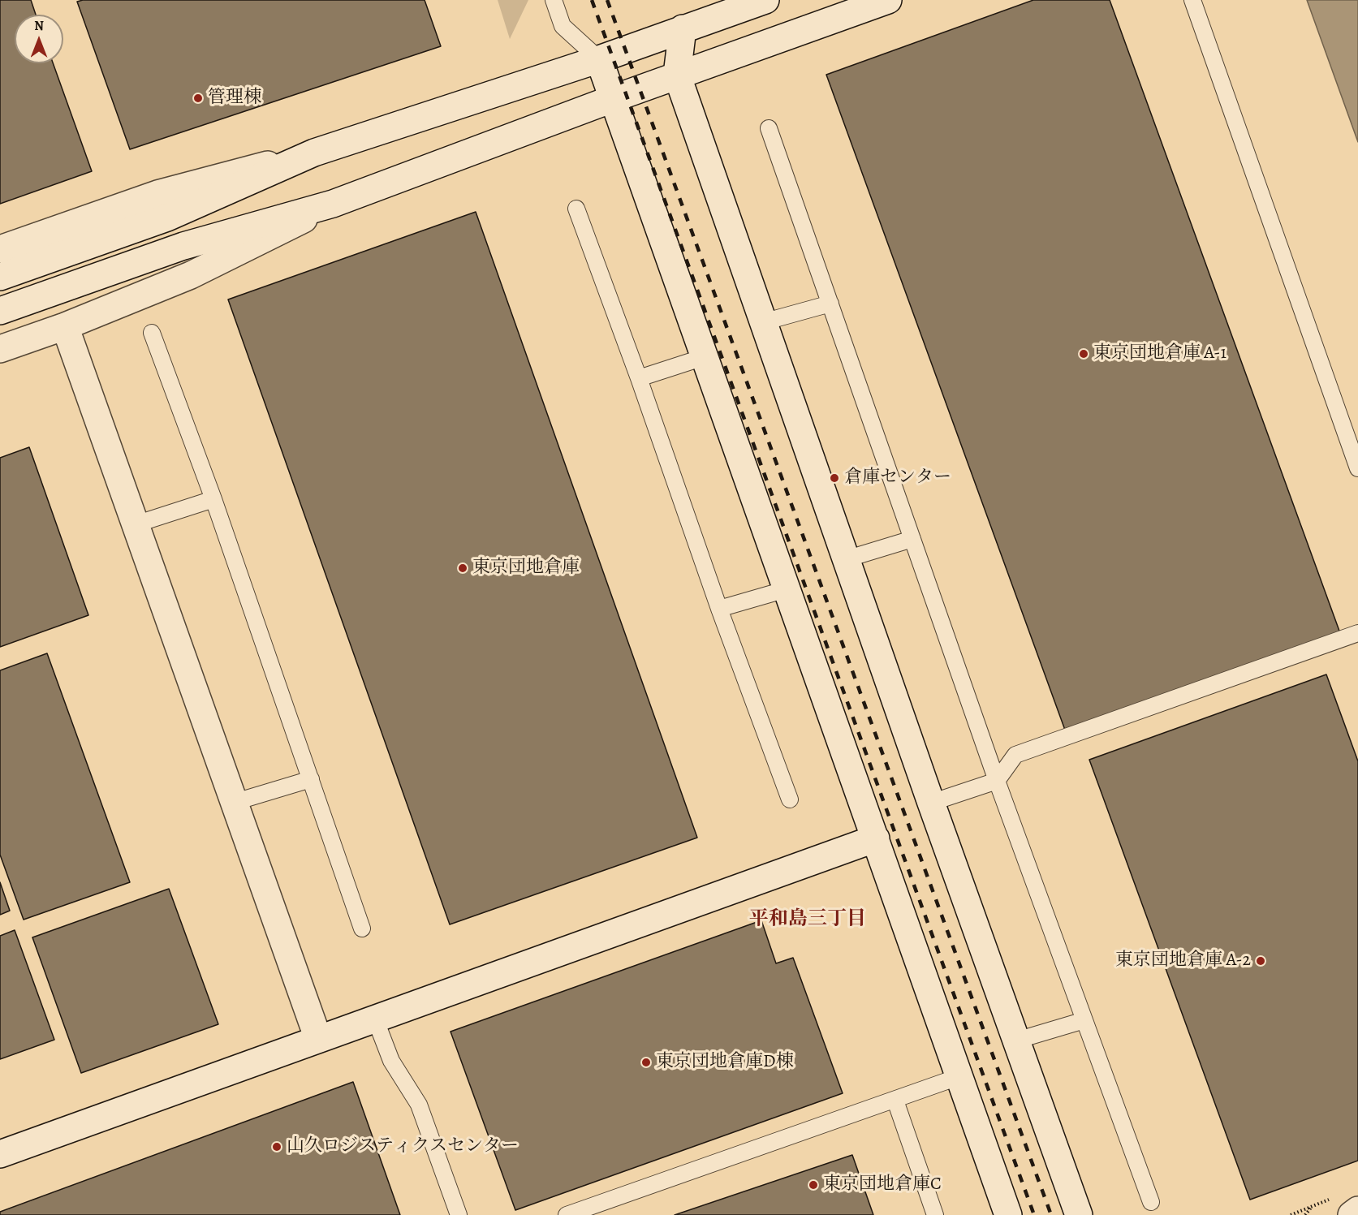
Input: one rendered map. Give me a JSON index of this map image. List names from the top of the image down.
{
  "districts": ["平和島三丁目"],
  "places": [
    "管理棟",
    "東京団地倉庫 A-1",
    "倉庫センター",
    "東京団地倉庫",
    "東京団地倉庫 A-2",
    "東京団地倉庫D棟",
    "山久ロジスティクスセンター",
    "東京団地倉庫C"
  ],
  "north": "top"
}
